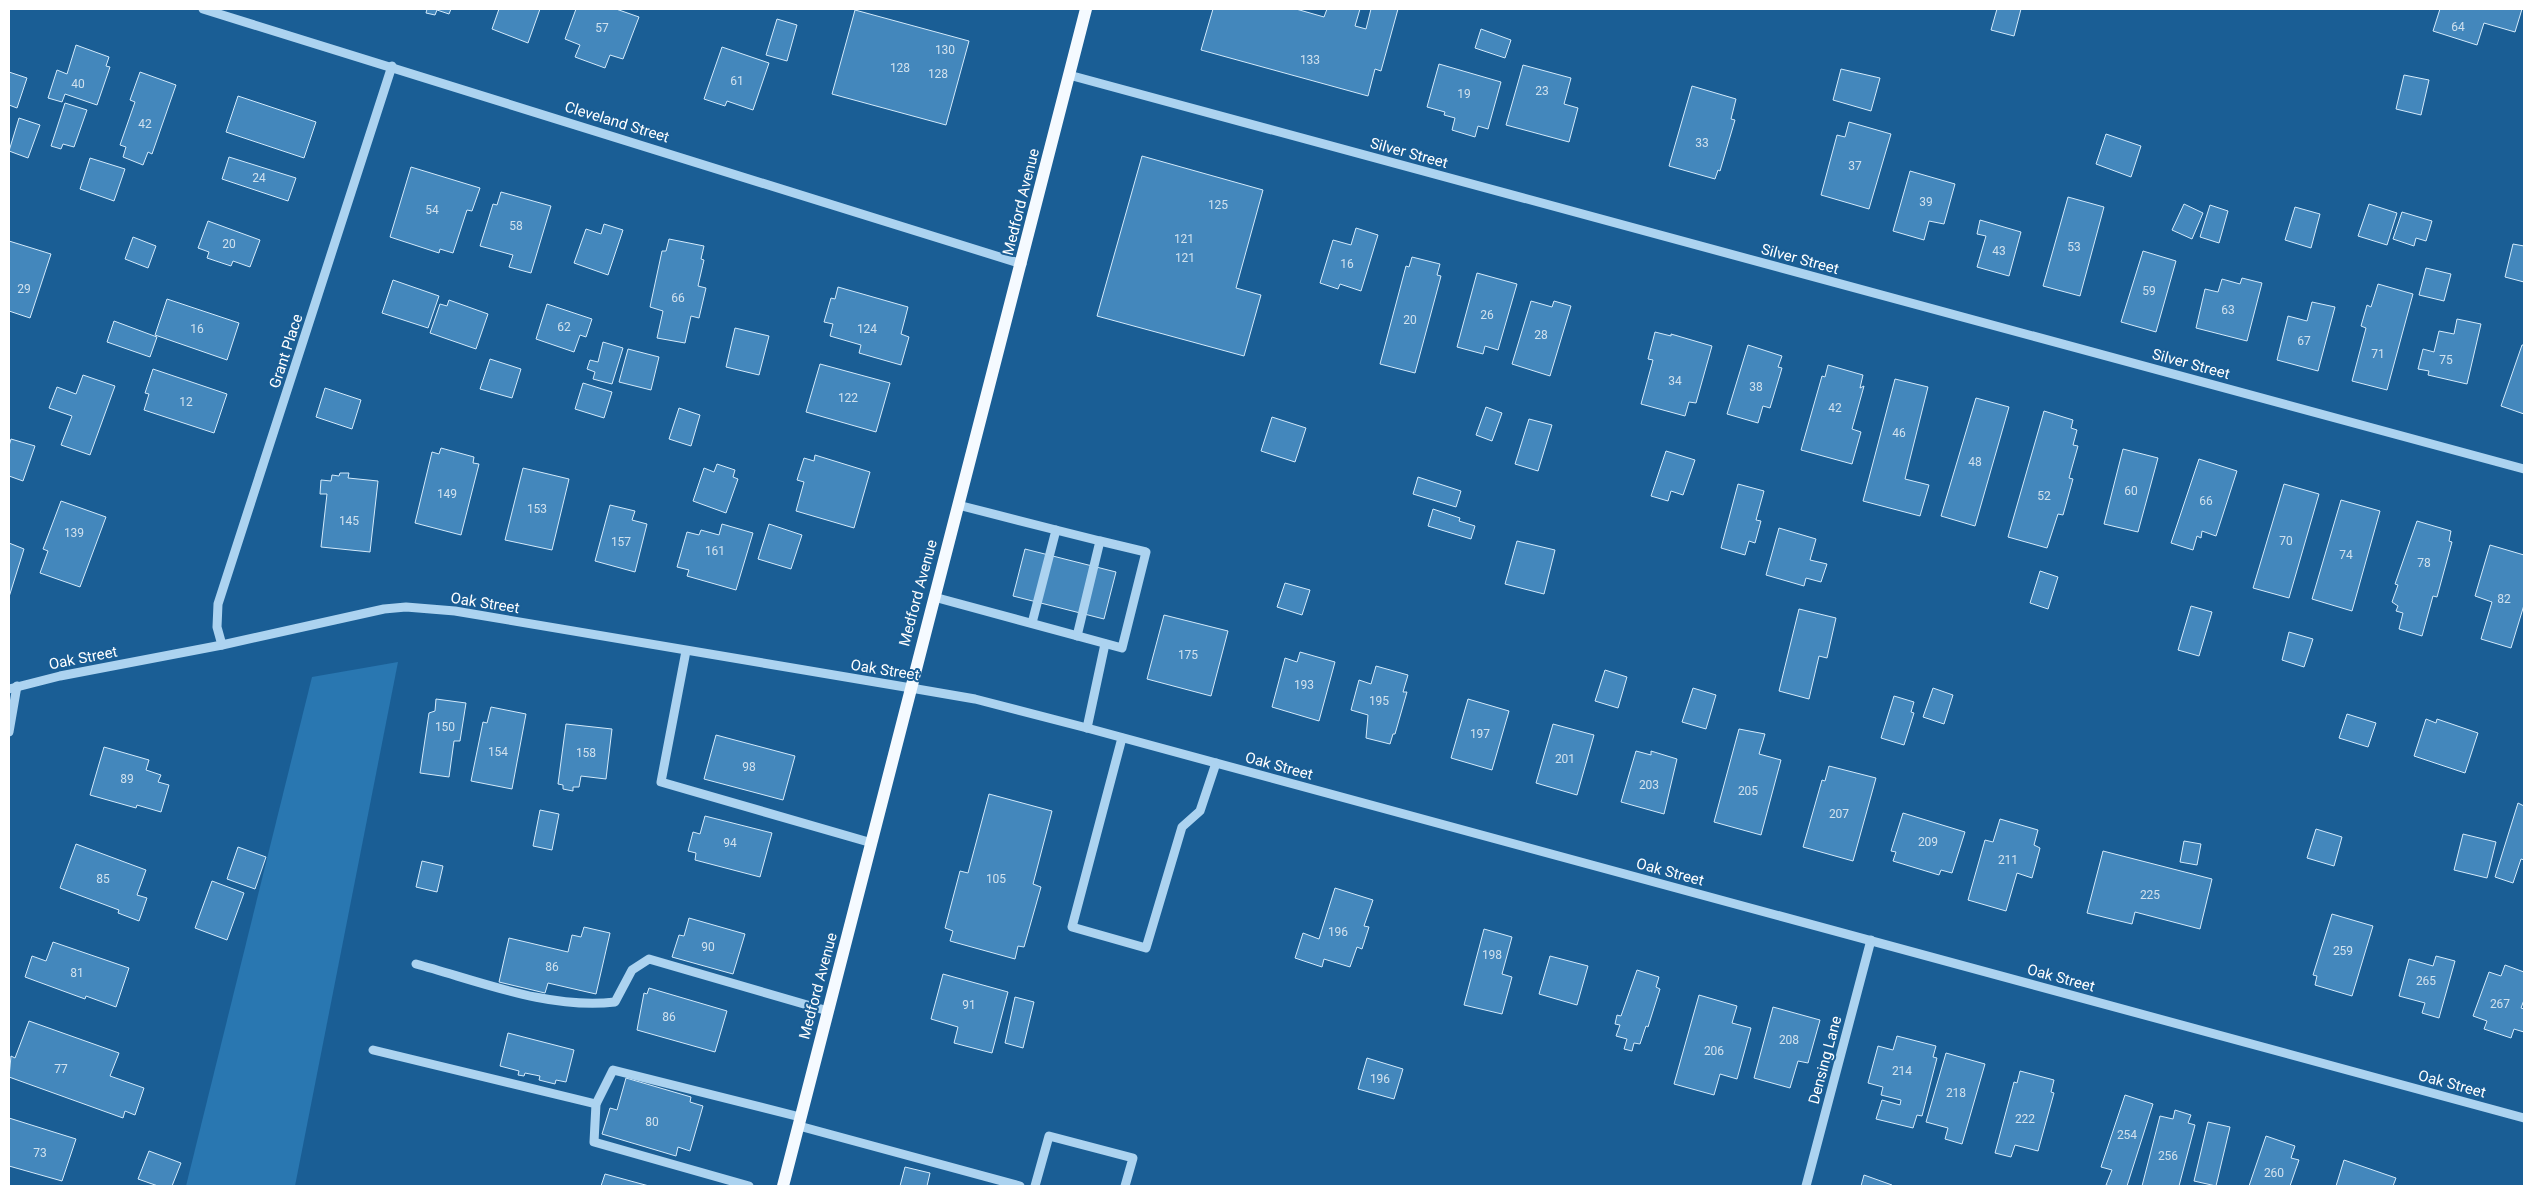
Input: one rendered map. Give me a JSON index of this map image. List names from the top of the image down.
{
  "streets": {
    "main road": ["Medford Avenue"],
    "street": [
      "Cleveland Street",
      "Silver Street",
      "Grant Place",
      "Oak Street",
      "Densing Lane"
    ]
  },
  "crossings": [
    ["Cleveland Street", "Medford Avenue"],
    ["Cleveland Street", "Grant Place"],
    ["Silver Street", "Medford Avenue"],
    ["Medford Avenue", "Oak Street"],
    ["Grant Place", "Oak Street"],
    ["Oak Street", "Densing Lane"]
  ],
  "house_numbers": [
    "64",
    "57",
    "130",
    "133",
    "128",
    "128",
    "61",
    "40",
    "23",
    "19",
    "42",
    "33",
    "37",
    "24",
    "39",
    "125",
    "54",
    "58",
    "121",
    "20",
    "53",
    "43",
    "121",
    "16",
    "29",
    "59",
    "66",
    "63",
    "26",
    "20",
    "62",
    "16",
    "124",
    "28",
    "67",
    "71",
    "75",
    "34",
    "38",
    "122",
    "12",
    "42",
    "46",
    "48",
    "60",
    "149",
    "52",
    "66",
    "153",
    "145",
    "139",
    "70",
    "157",
    "161",
    "74",
    "78",
    "82",
    "175",
    "193",
    "195",
    "150",
    "197",
    "154",
    "158",
    "201",
    "98",
    "89",
    "203",
    "205",
    "207",
    "209",
    "94",
    "211",
    "85",
    "105",
    "225",
    "196",
    "90",
    "259",
    "198",
    "86",
    "81",
    "265",
    "267",
    "91",
    "86",
    "208",
    "206",
    "77",
    "214",
    "196",
    "218",
    "222",
    "80",
    "254",
    "73",
    "256",
    "260"
  ]
}
